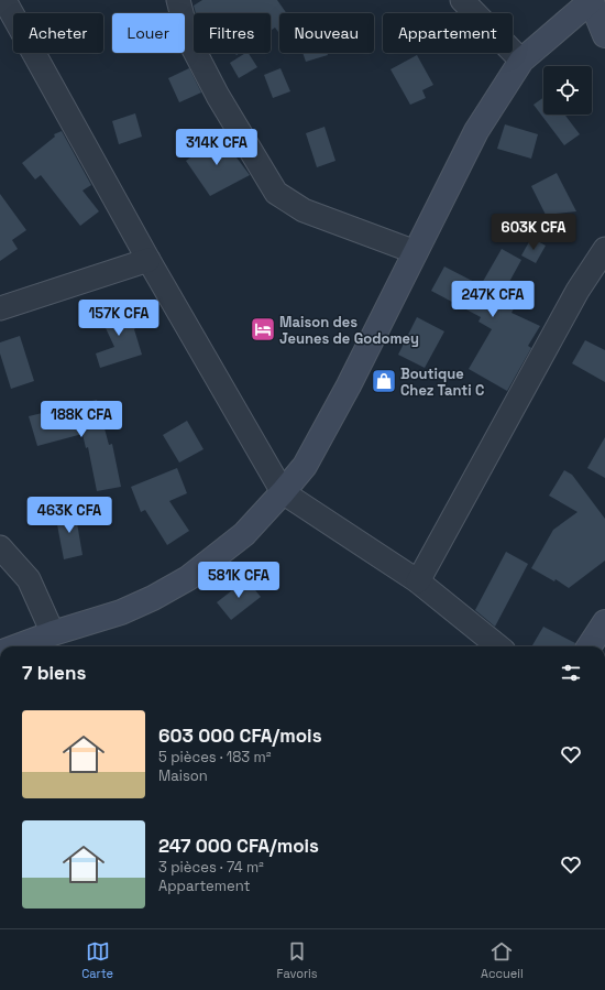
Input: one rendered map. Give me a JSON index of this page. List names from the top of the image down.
{
  "places": {
    "hotel": ["Maison des Jeunes de Godomey"],
    "shop": ["Boutique Chez Tanti C"]
  },
  "page": {
    "chip": [
      "Acheter",
      "Louer",
      "Filtres",
      "Nouveau",
      "Appartement"
    ],
    "price": [
      "314K CFA",
      "603K CFA",
      "247K CFA",
      "157K CFA",
      "188K CFA",
      "463K CFA",
      "581K CFA"
    ],
    "heading": "7 biens",
    "list": [
      {
        "name": "603 000 CFA/mois",
        "note": "5 pièces · 183 m² · Maison"
      },
      {
        "name": "247 000 CFA/mois",
        "note": "3 pièces · 74 m² · Appartement"
      }
    ],
    "tabs": ["Carte", "Favoris", "Accueil"]
  }
}
